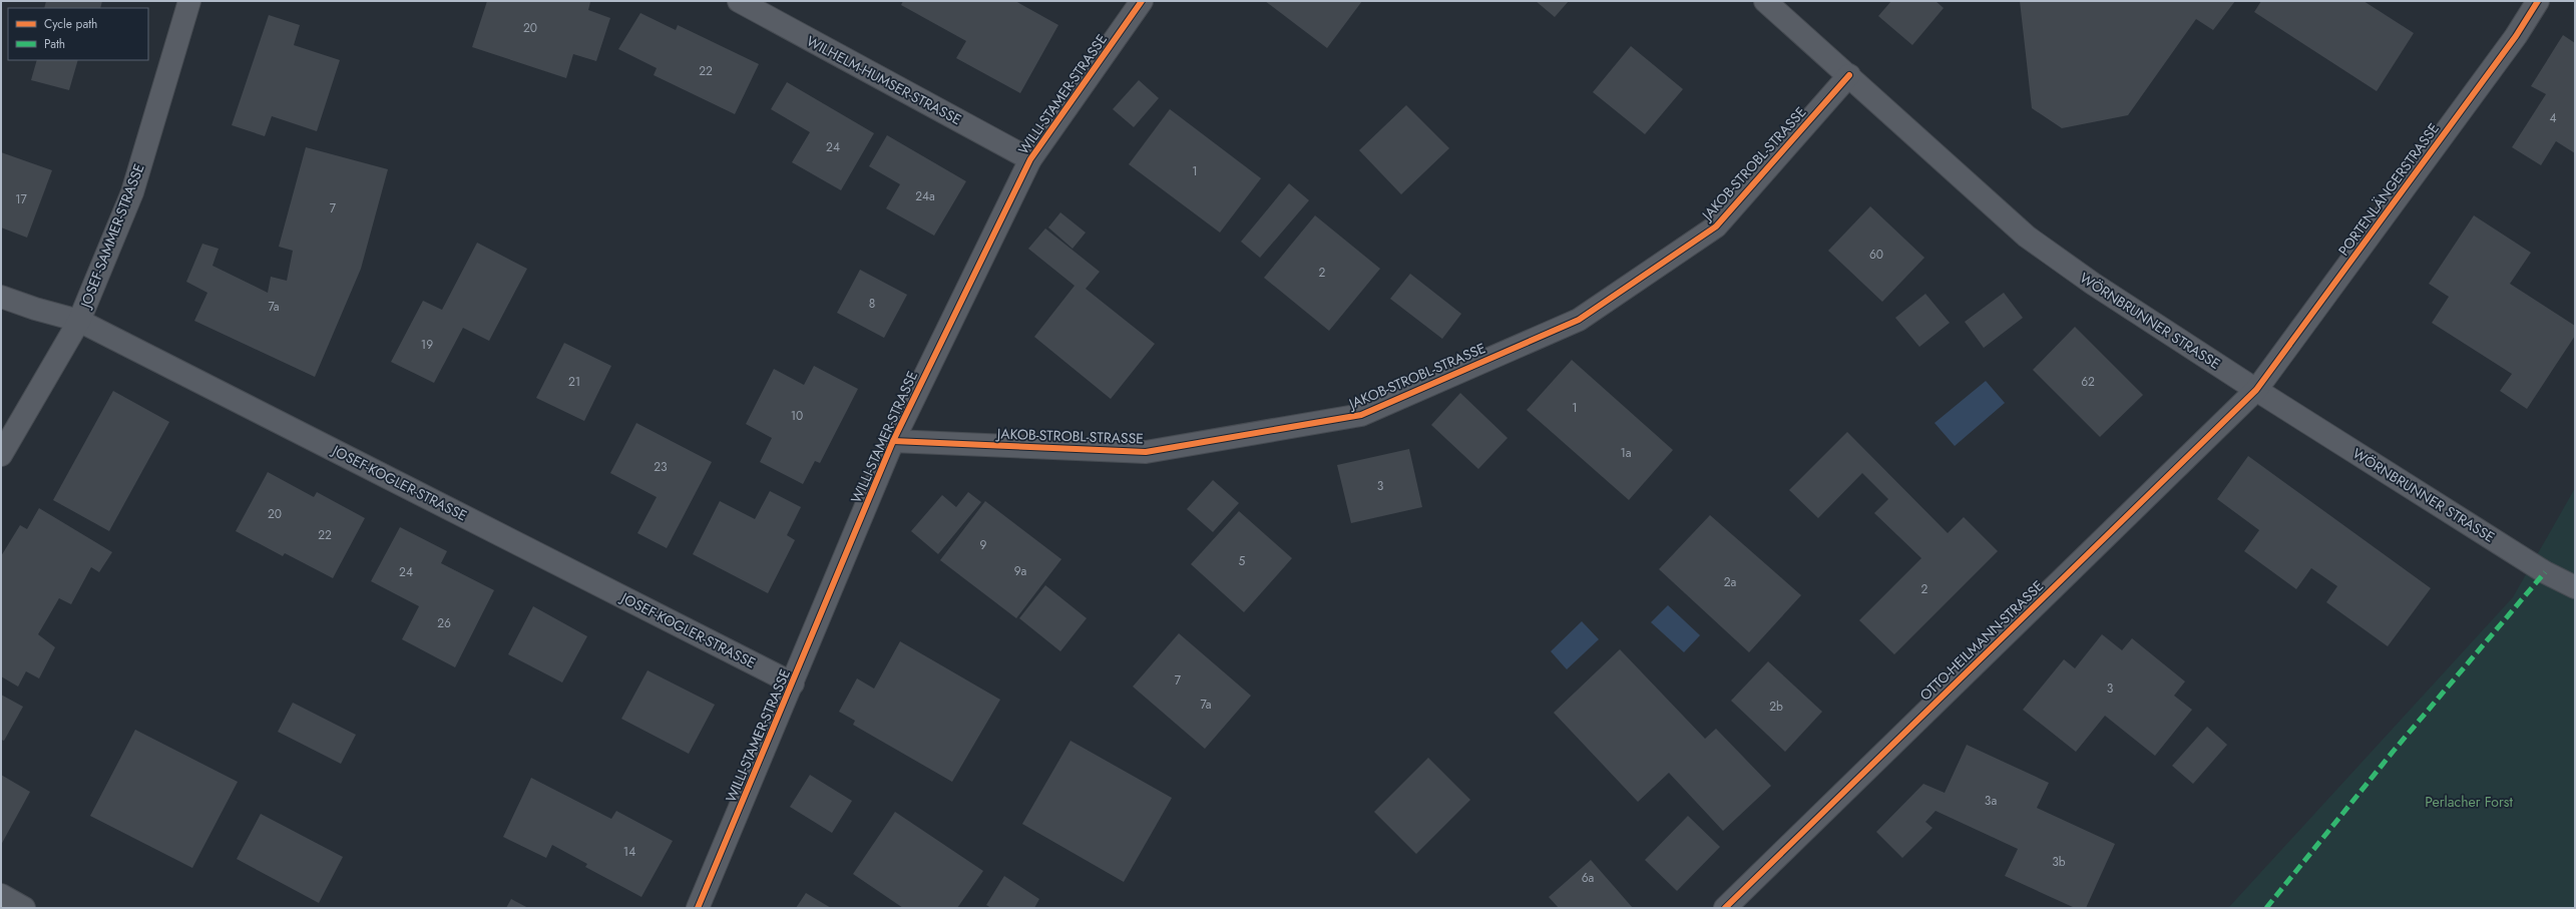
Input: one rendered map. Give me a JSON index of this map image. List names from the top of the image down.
{
  "streets": {
    "street": [
      "WILHELM-HUMSER-STRASSE",
      "WILLI-STAMER-STRASSE",
      "JAKOB-STROBL-STRASSE",
      "PORTENLÄNGERSTRASSE",
      "JOSEF-SAMMER-STRASSE",
      "WÖRNBRUNNER STRASSE",
      "JOSEF-KOGLER-STRASSE",
      "OTTO-HEILMANN-STRASSE"
    ]
  },
  "crossings": [
    ["WILHELM-HUMSER-STRASSE", "WILLI-STAMER-STRASSE"],
    ["WILLI-STAMER-STRASSE", "JAKOB-STROBL-STRASSE"],
    ["WILLI-STAMER-STRASSE", "JOSEF-KOGLER-STRASSE"],
    ["JAKOB-STROBL-STRASSE", "WÖRNBRUNNER STRASSE"],
    ["PORTENLÄNGERSTRASSE", "WÖRNBRUNNER STRASSE"],
    ["PORTENLÄNGERSTRASSE", "OTTO-HEILMANN-STRASSE"],
    ["JOSEF-SAMMER-STRASSE", "JOSEF-KOGLER-STRASSE"],
    ["WÖRNBRUNNER STRASSE", "OTTO-HEILMANN-STRASSE"]
  ],
  "parks": ["Perlacher Forst"],
  "house_numbers": [
    "20",
    "22",
    "4",
    "24",
    "1",
    "24a",
    "17",
    "7",
    "60",
    "2",
    "8",
    "7a",
    "19",
    "21",
    "62",
    "1",
    "10",
    "1a",
    "23",
    "3",
    "20",
    "22",
    "9",
    "5",
    "9a",
    "24",
    "2a",
    "2",
    "26",
    "7",
    "3",
    "7a",
    "2b",
    "3a",
    "14",
    "3b",
    "6a"
  ],
  "legend": ["Cycle path", "Path"]
}
